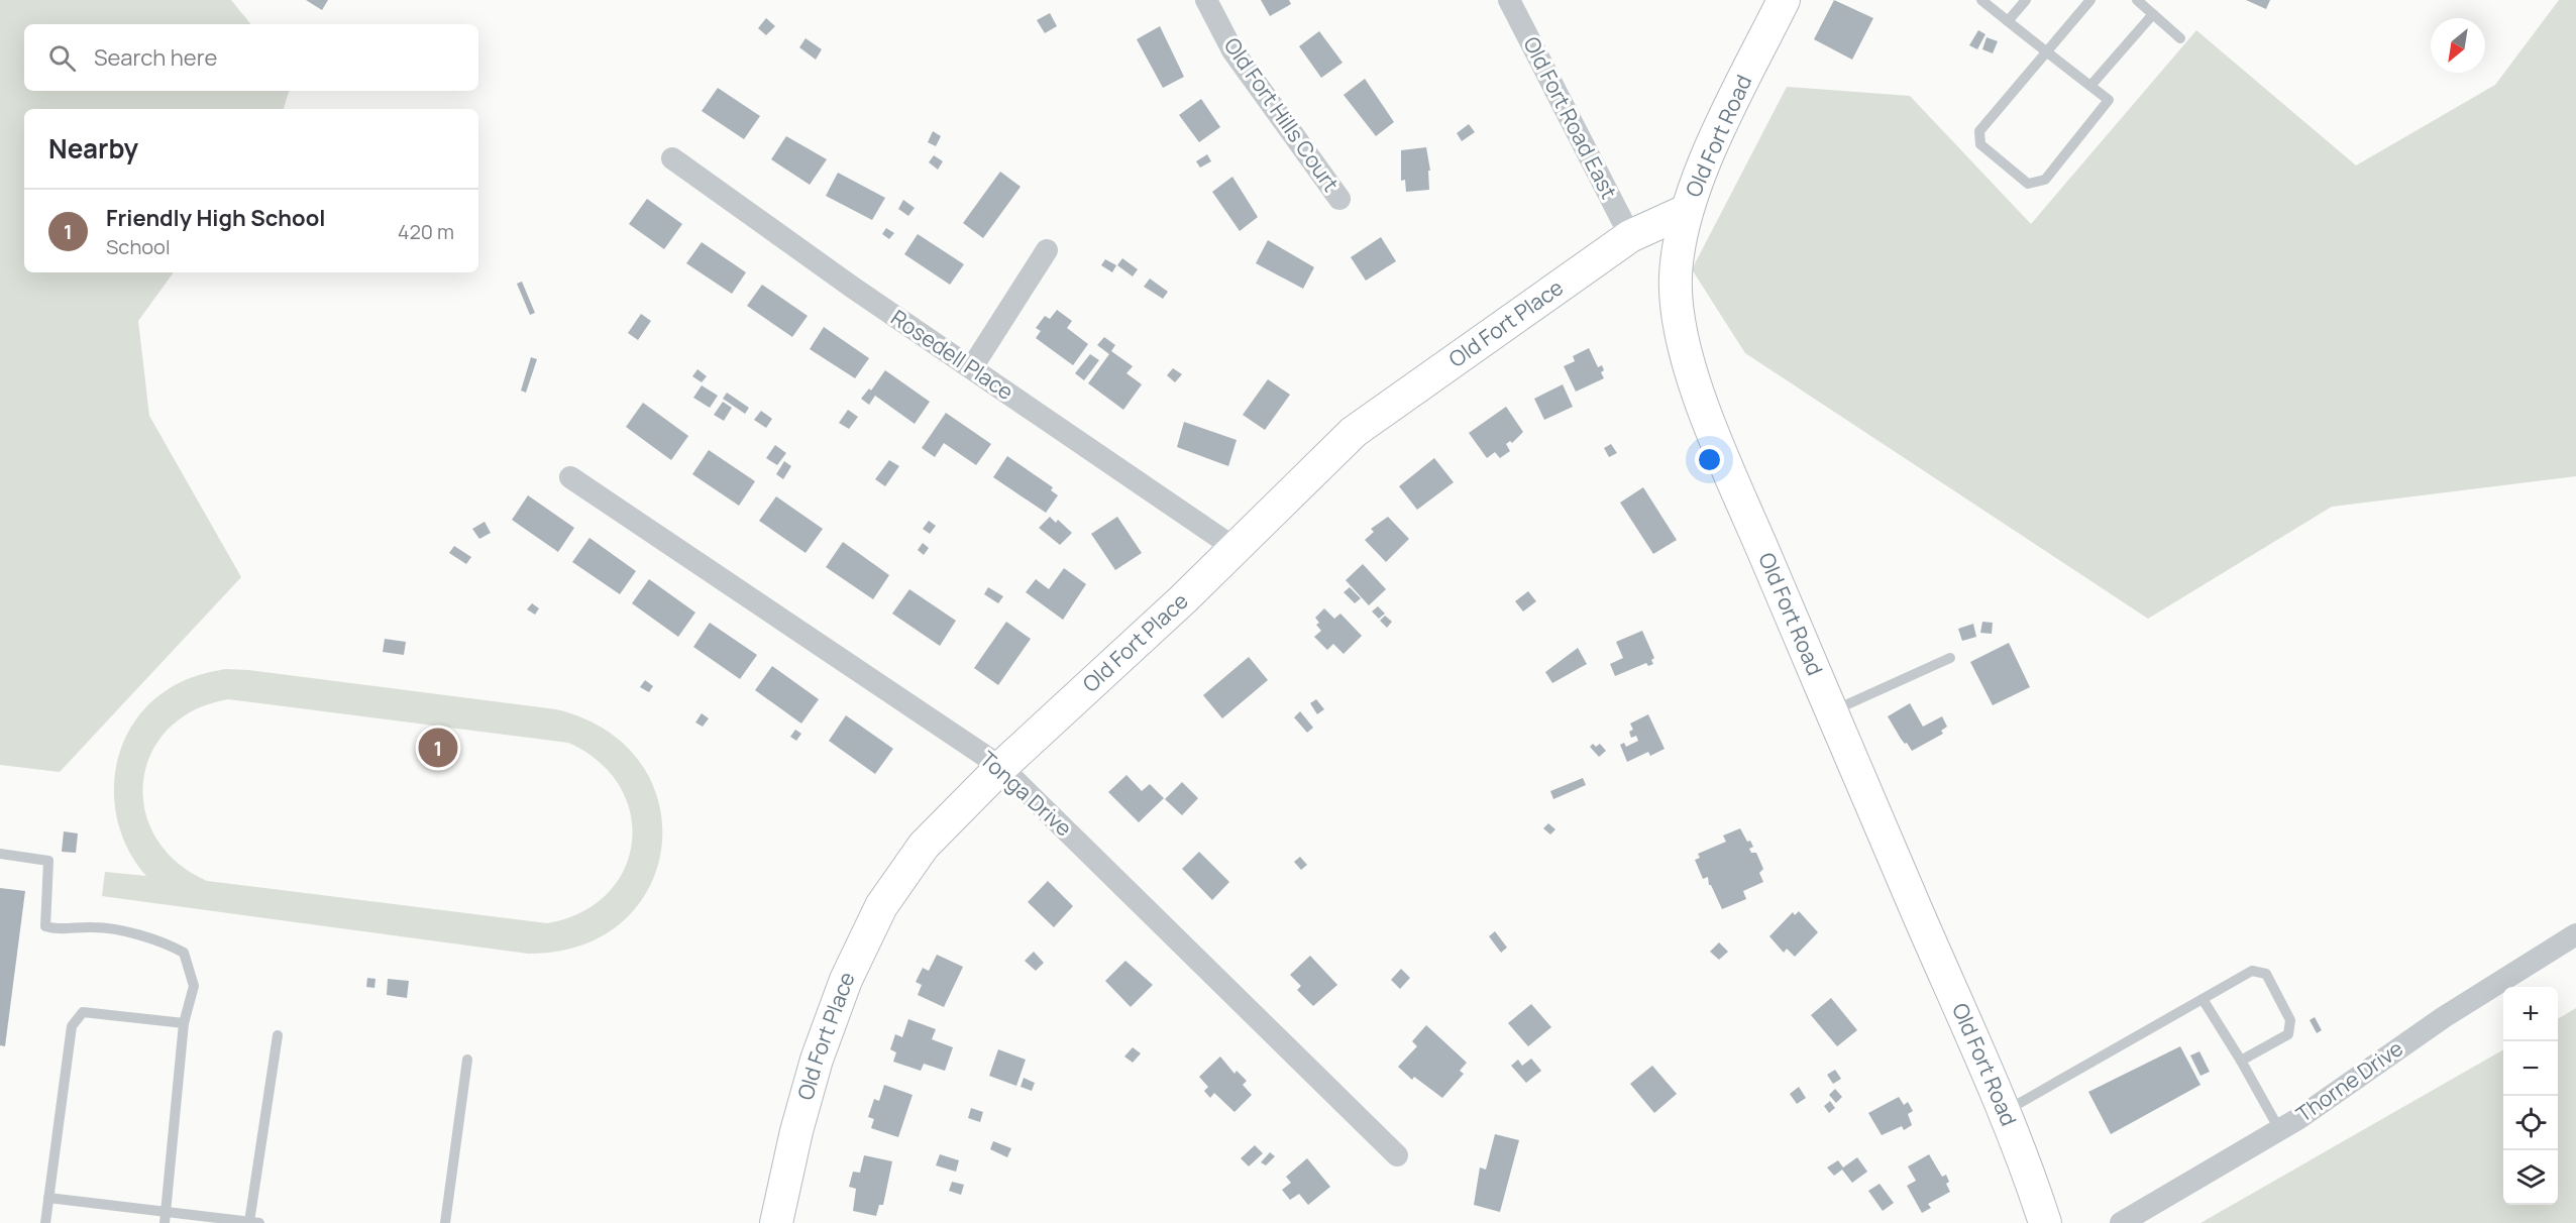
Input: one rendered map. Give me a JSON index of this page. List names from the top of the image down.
{
  "streets": {
    "street": [
      "Old Fort Hills Court",
      "Old Fort Road East",
      "Old Fort Road",
      "Old Fort Place",
      "Rosedell Place",
      "Tonga Drive",
      "Thorne Drive"
    ]
  },
  "crossings": [
    ["Old Fort Road East", "Old Fort Place"],
    ["Old Fort Road", "Old Fort Place"],
    ["Old Fort Place", "Rosedell Place"],
    ["Old Fort Place", "Tonga Drive"]
  ],
  "north": "bottom left",
  "page": {
    "search": "Search here",
    "heading": "Nearby",
    "list": [
      {
        "mark": "1",
        "name": "Friendly High School",
        "note": "School",
        "value": "420 m"
      }
    ],
    "pins": "1",
    "map_buttons": ["+", "−"]
  }
}
